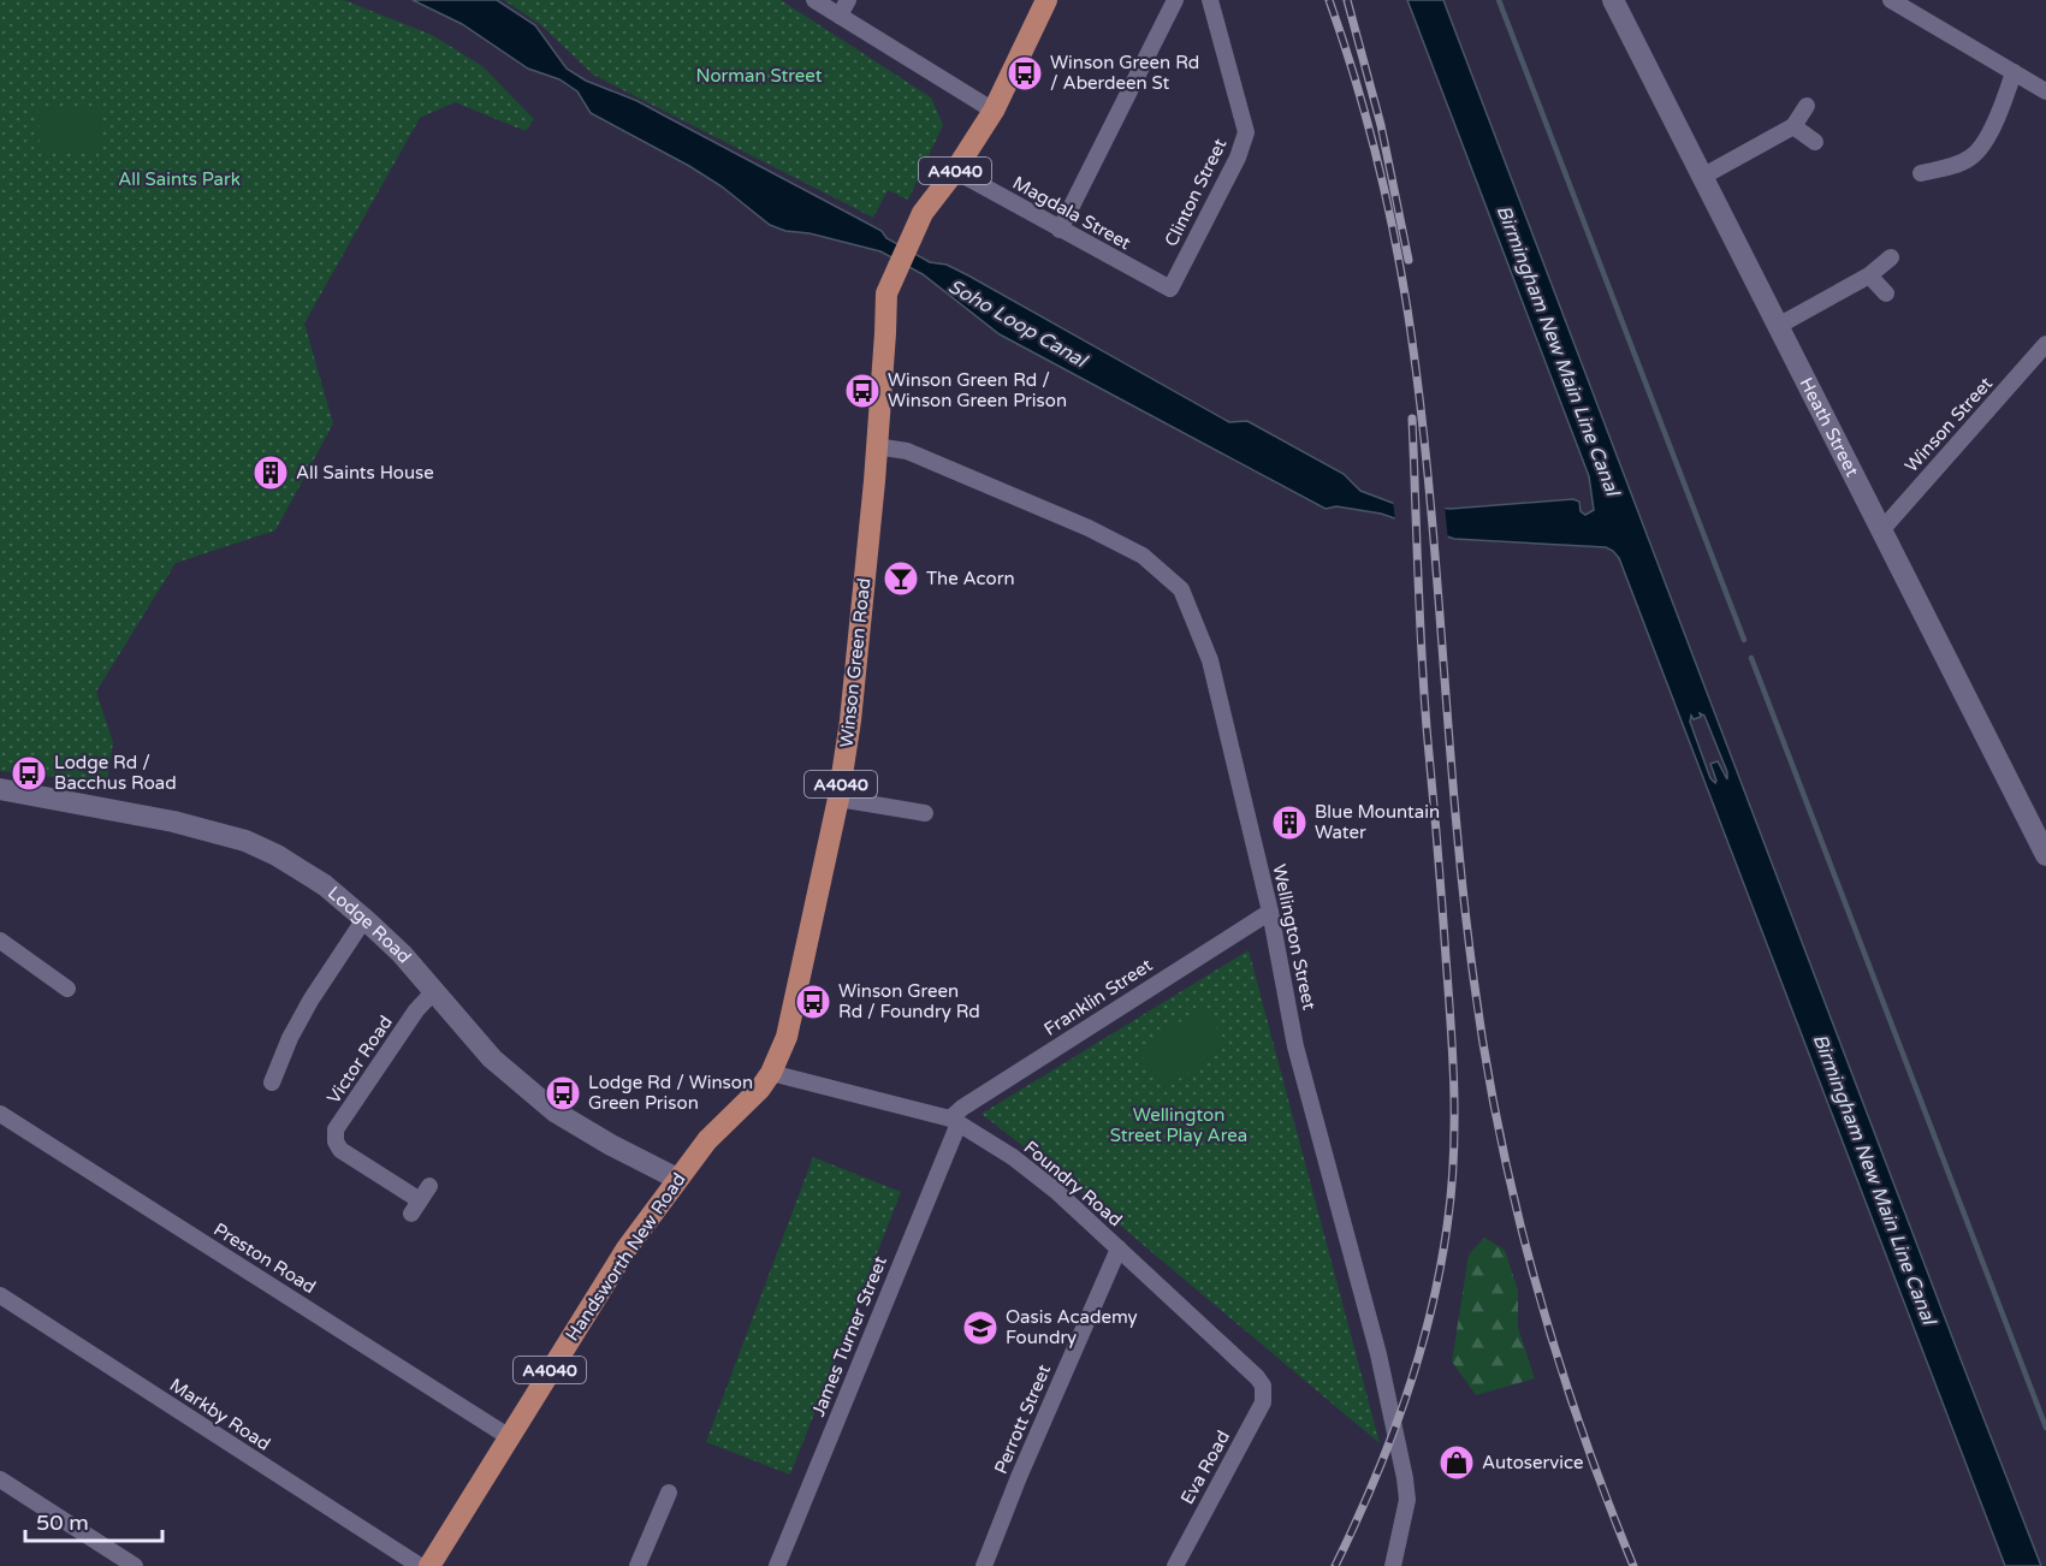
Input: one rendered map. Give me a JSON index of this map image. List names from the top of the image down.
{
  "streets": {
    "main road": [
      "A4040",
      "Heath Street",
      "Winson Green Road",
      "Lodge Road",
      "Handsworth New Road"
    ],
    "street": [
      "Clinton Street",
      "Magdala Street",
      "Winson Street",
      "Wellington Street",
      "Franklin Street",
      "Victor Road",
      "Foundry Road",
      "Preston Road",
      "James Turner Street",
      "Markby Road",
      "Perrott Street",
      "Eva Road"
    ]
  },
  "crossings": [
    ["A4040", "Magdala Street"],
    ["A4040", "Winson Green Road"],
    ["Clinton Street", "Magdala Street"],
    ["Magdala Street", "Winson Green Road"],
    ["Winson Street", "Heath Street"],
    ["Winson Green Road", "Wellington Street"],
    ["Winson Green Road", "Foundry Road"],
    ["Winson Green Road", "Handsworth New Road"],
    ["Lodge Road", "Victor Road"],
    ["Lodge Road", "Handsworth New Road"],
    ["Wellington Street", "Franklin Street"],
    ["Franklin Street", "Foundry Road"],
    ["Franklin Street", "James Turner Street"],
    ["Foundry Road", "James Turner Street"],
    ["Foundry Road", "Perrott Street"],
    ["Foundry Road", "Eva Road"],
    ["Handsworth New Road", "Preston Road"]
  ],
  "water": ["Soho Loop Canal", "Birmingham New Main Line Canal"],
  "parks": ["Norman Street", "All Saints Park", "Wellington Street Play Area"],
  "places": {
    "bus stop": [
      "Winson Green Rd / Aberdeen St",
      "Winson Green Rd / Winson Green Prison",
      "Lodge Rd / Bacchus Road",
      "Winson Green Rd / Foundry Rd",
      "Lodge Rd / Winson Green Prison"
    ],
    "building": ["All Saints House", "Blue Mountain Water"],
    "bar": ["The Acorn"],
    "school or university": ["Oasis Academy Foundry"],
    "shop": ["Autoservice"]
  },
  "scale_bar": "50 m"
}
